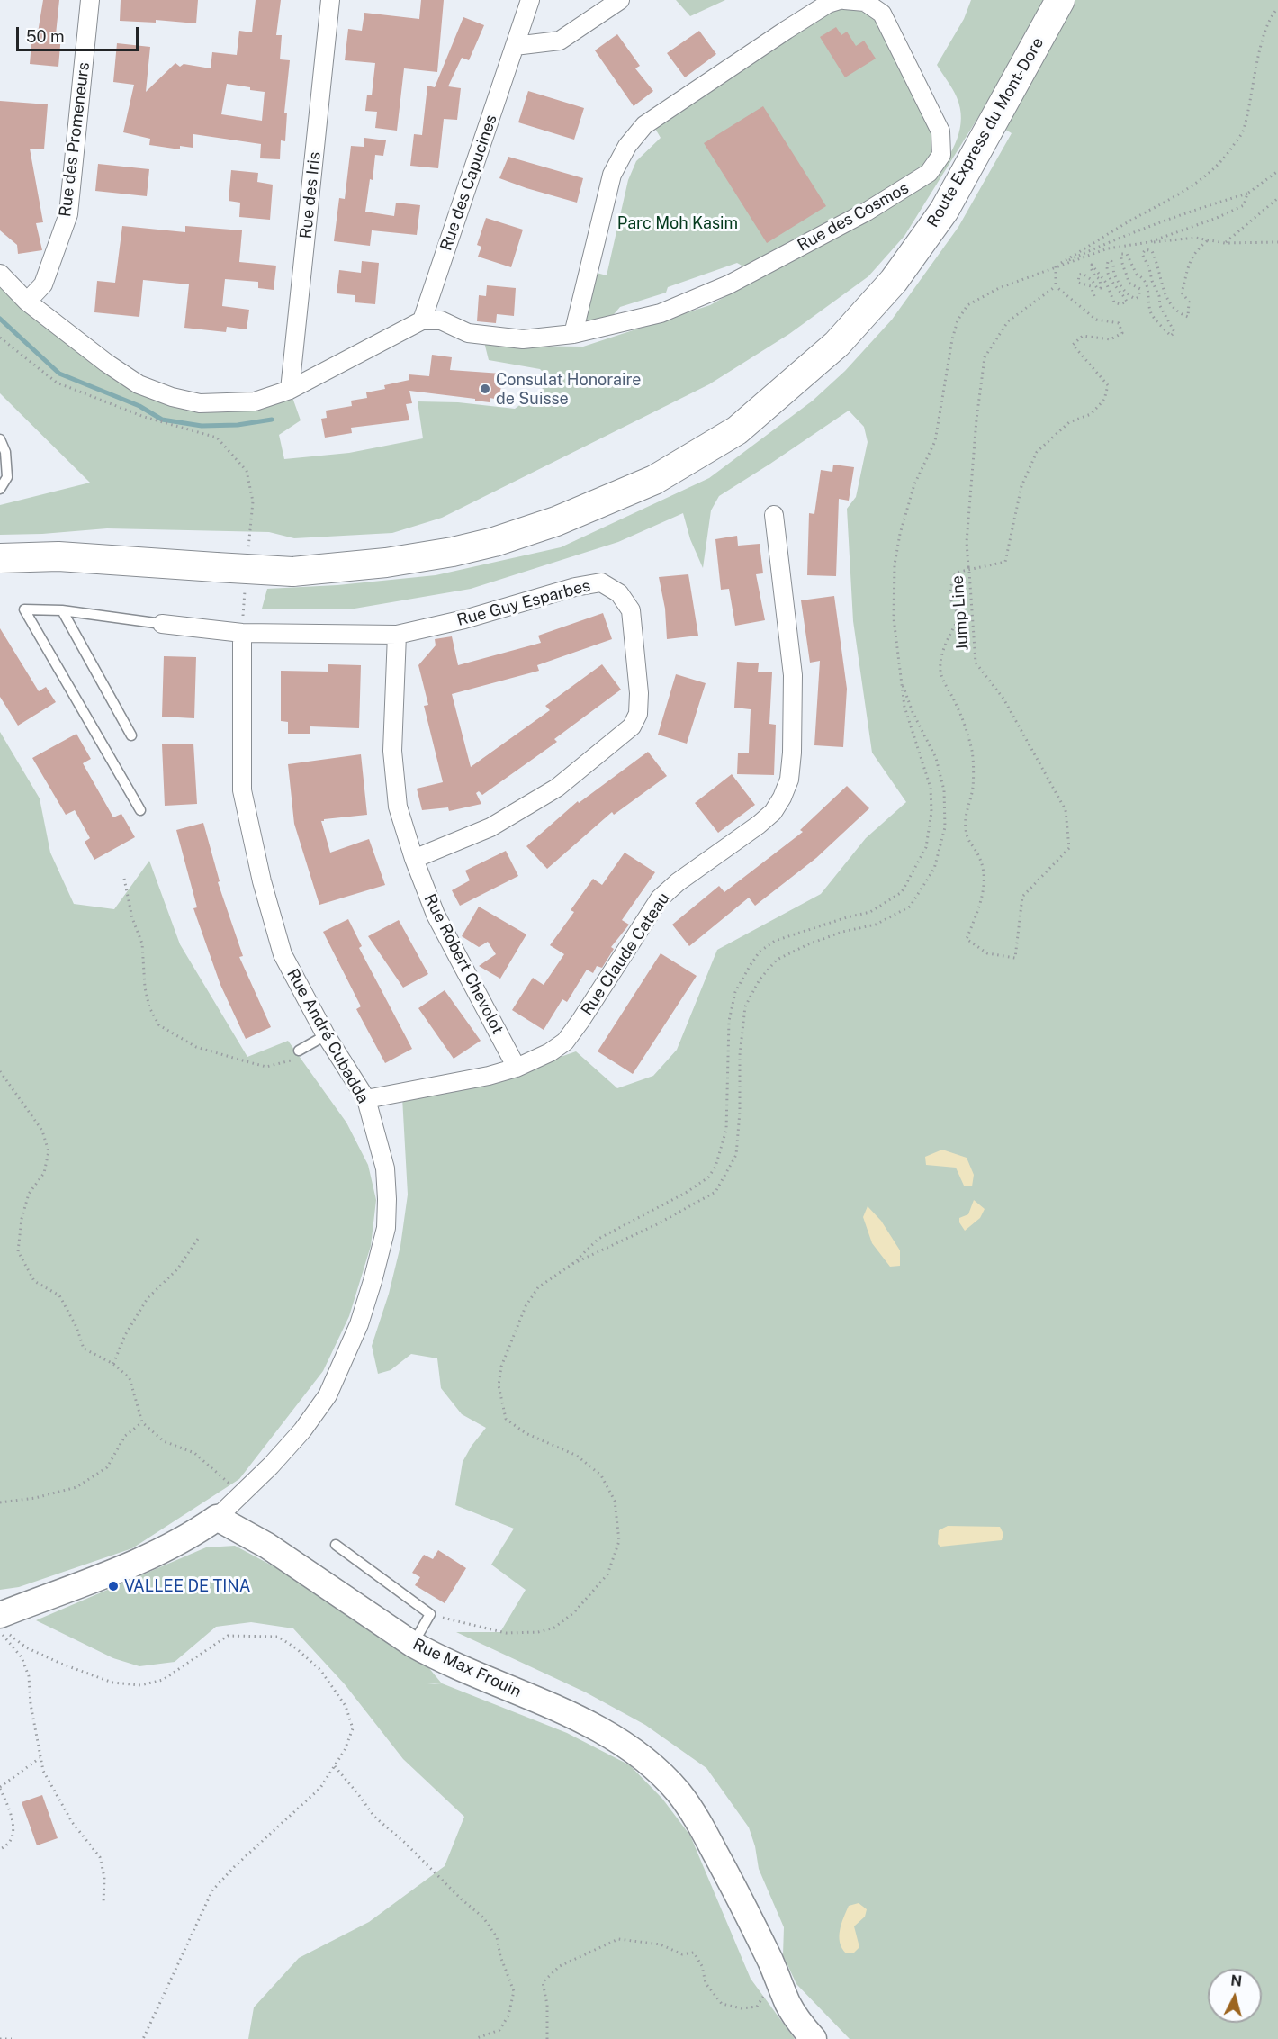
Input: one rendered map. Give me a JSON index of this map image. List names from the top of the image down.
{
  "streets": {
    "main road": ["Route Express du Mont-Dore"],
    "street": [
      "Rue des Promeneurs",
      "Rue des Capucines",
      "Rue des Iris",
      "Rue des Cosmos",
      "Rue Guy Esparbes",
      "Rue Claude Cateau",
      "Rue Robert Chevolot",
      "Rue André Cubadda",
      "Rue Max Frouin"
    ],
    "path": ["Jump Line"]
  },
  "crossings": [
    ["Rue des Capucines", "Rue des Cosmos"],
    ["Rue Guy Esparbes", "Rue Robert Chevolot"],
    ["Rue Guy Esparbes", "Rue André Cubadda"],
    ["Rue Claude Cateau", "Rue Robert Chevolot"],
    ["Rue Claude Cateau", "Rue André Cubadda"],
    ["Rue André Cubadda", "Rue Max Frouin"]
  ],
  "parks": ["Parc Moh Kasim"],
  "places": ["Consulat Honoraire de Suisse", "VALLEE DE TINA"],
  "scale_bar": "50 m",
  "north": "top"
}
